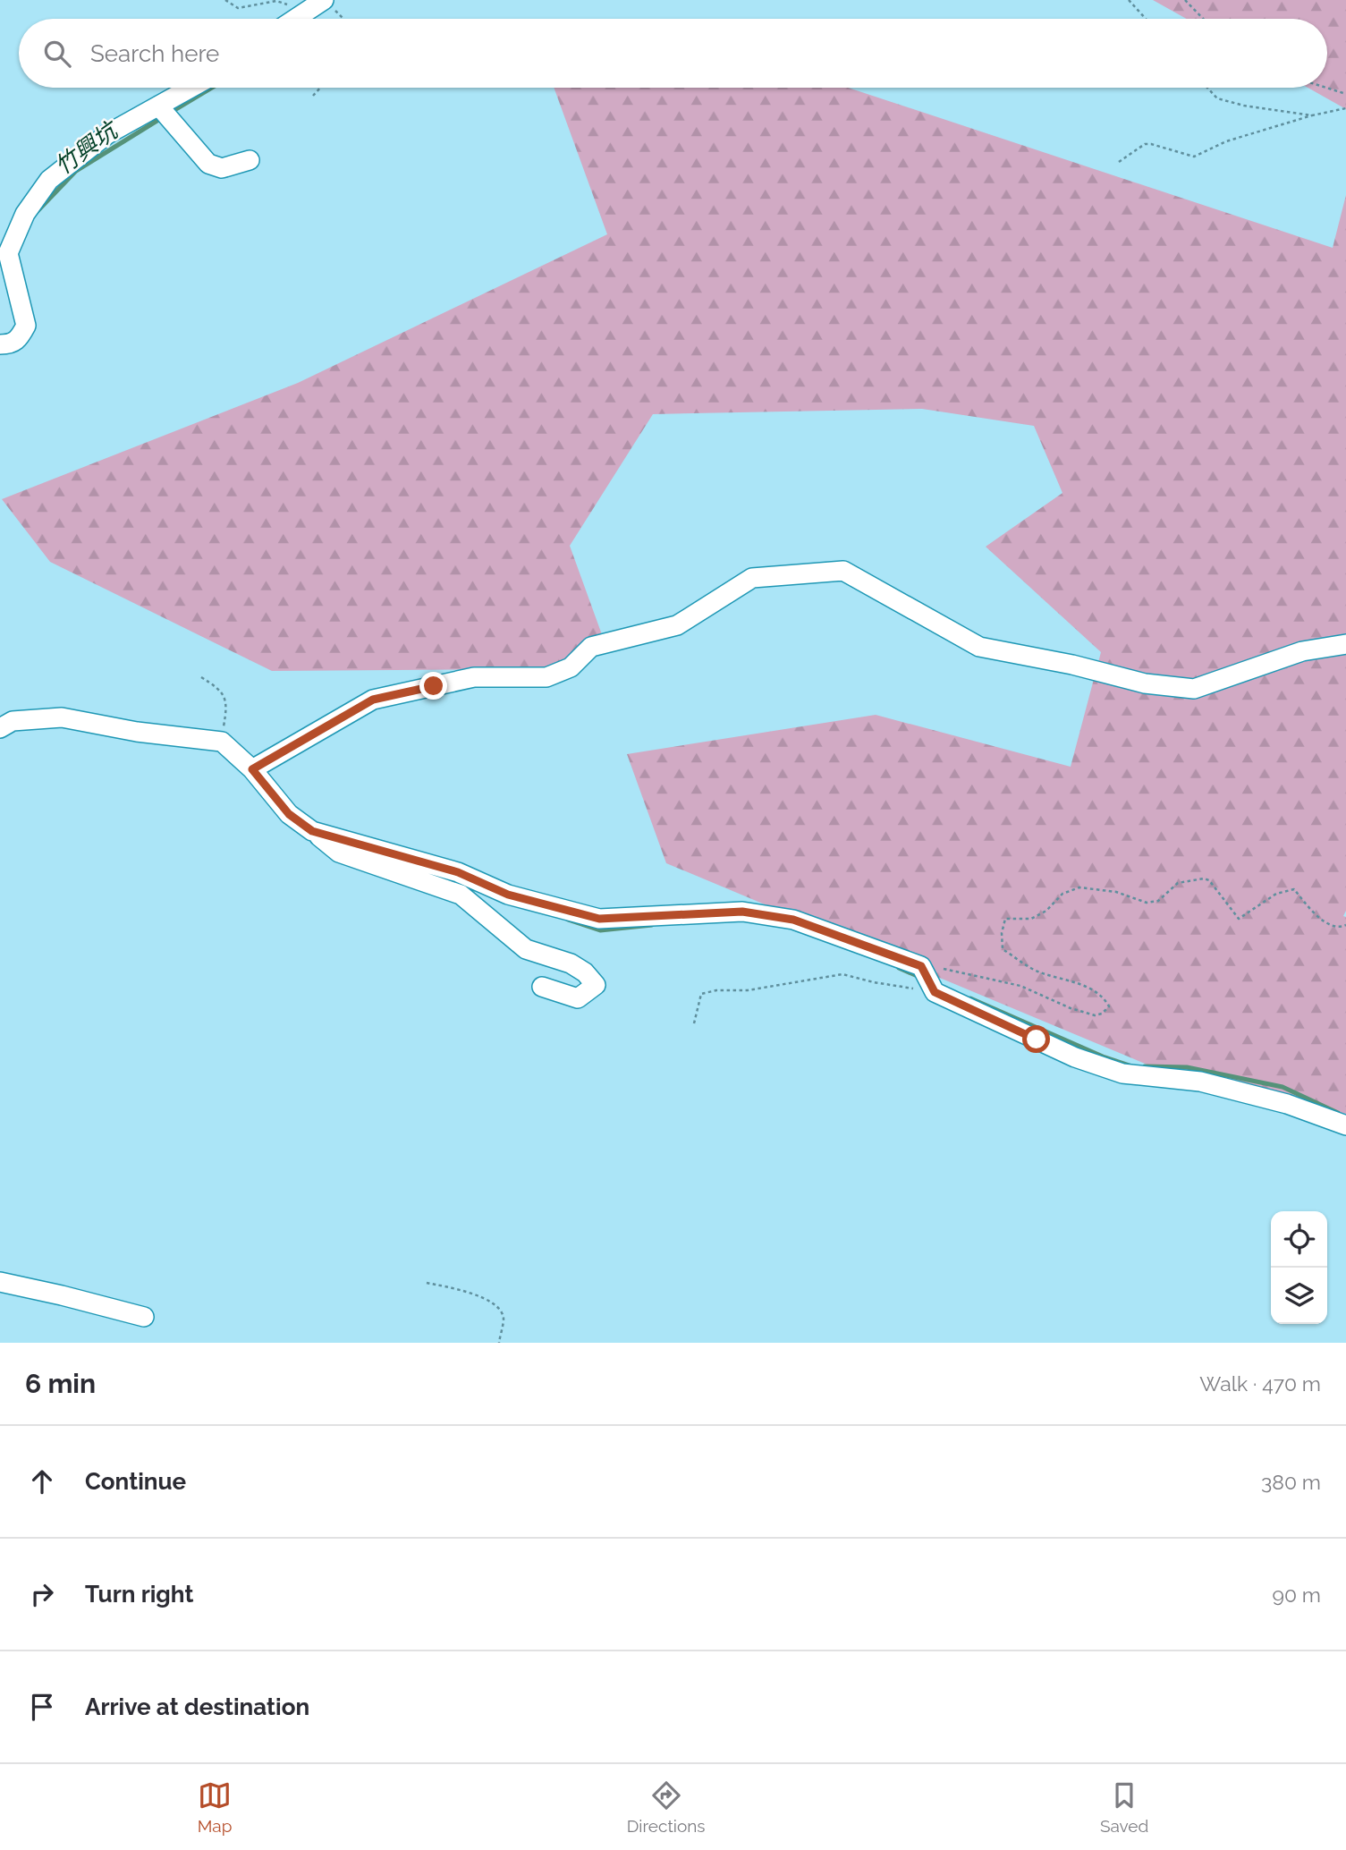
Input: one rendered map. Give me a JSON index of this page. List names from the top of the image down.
{
  "water": ["竹興坑"],
  "page": {
    "search": "Search here",
    "heading": ["6 min", "Walk · 470 m"],
    "list": [
      ["Continue", "380 m"],
      ["Turn right", "90 m"],
      "Arrive at destination"
    ],
    "nav": ["Map", "Directions", "Saved"]
  }
}
